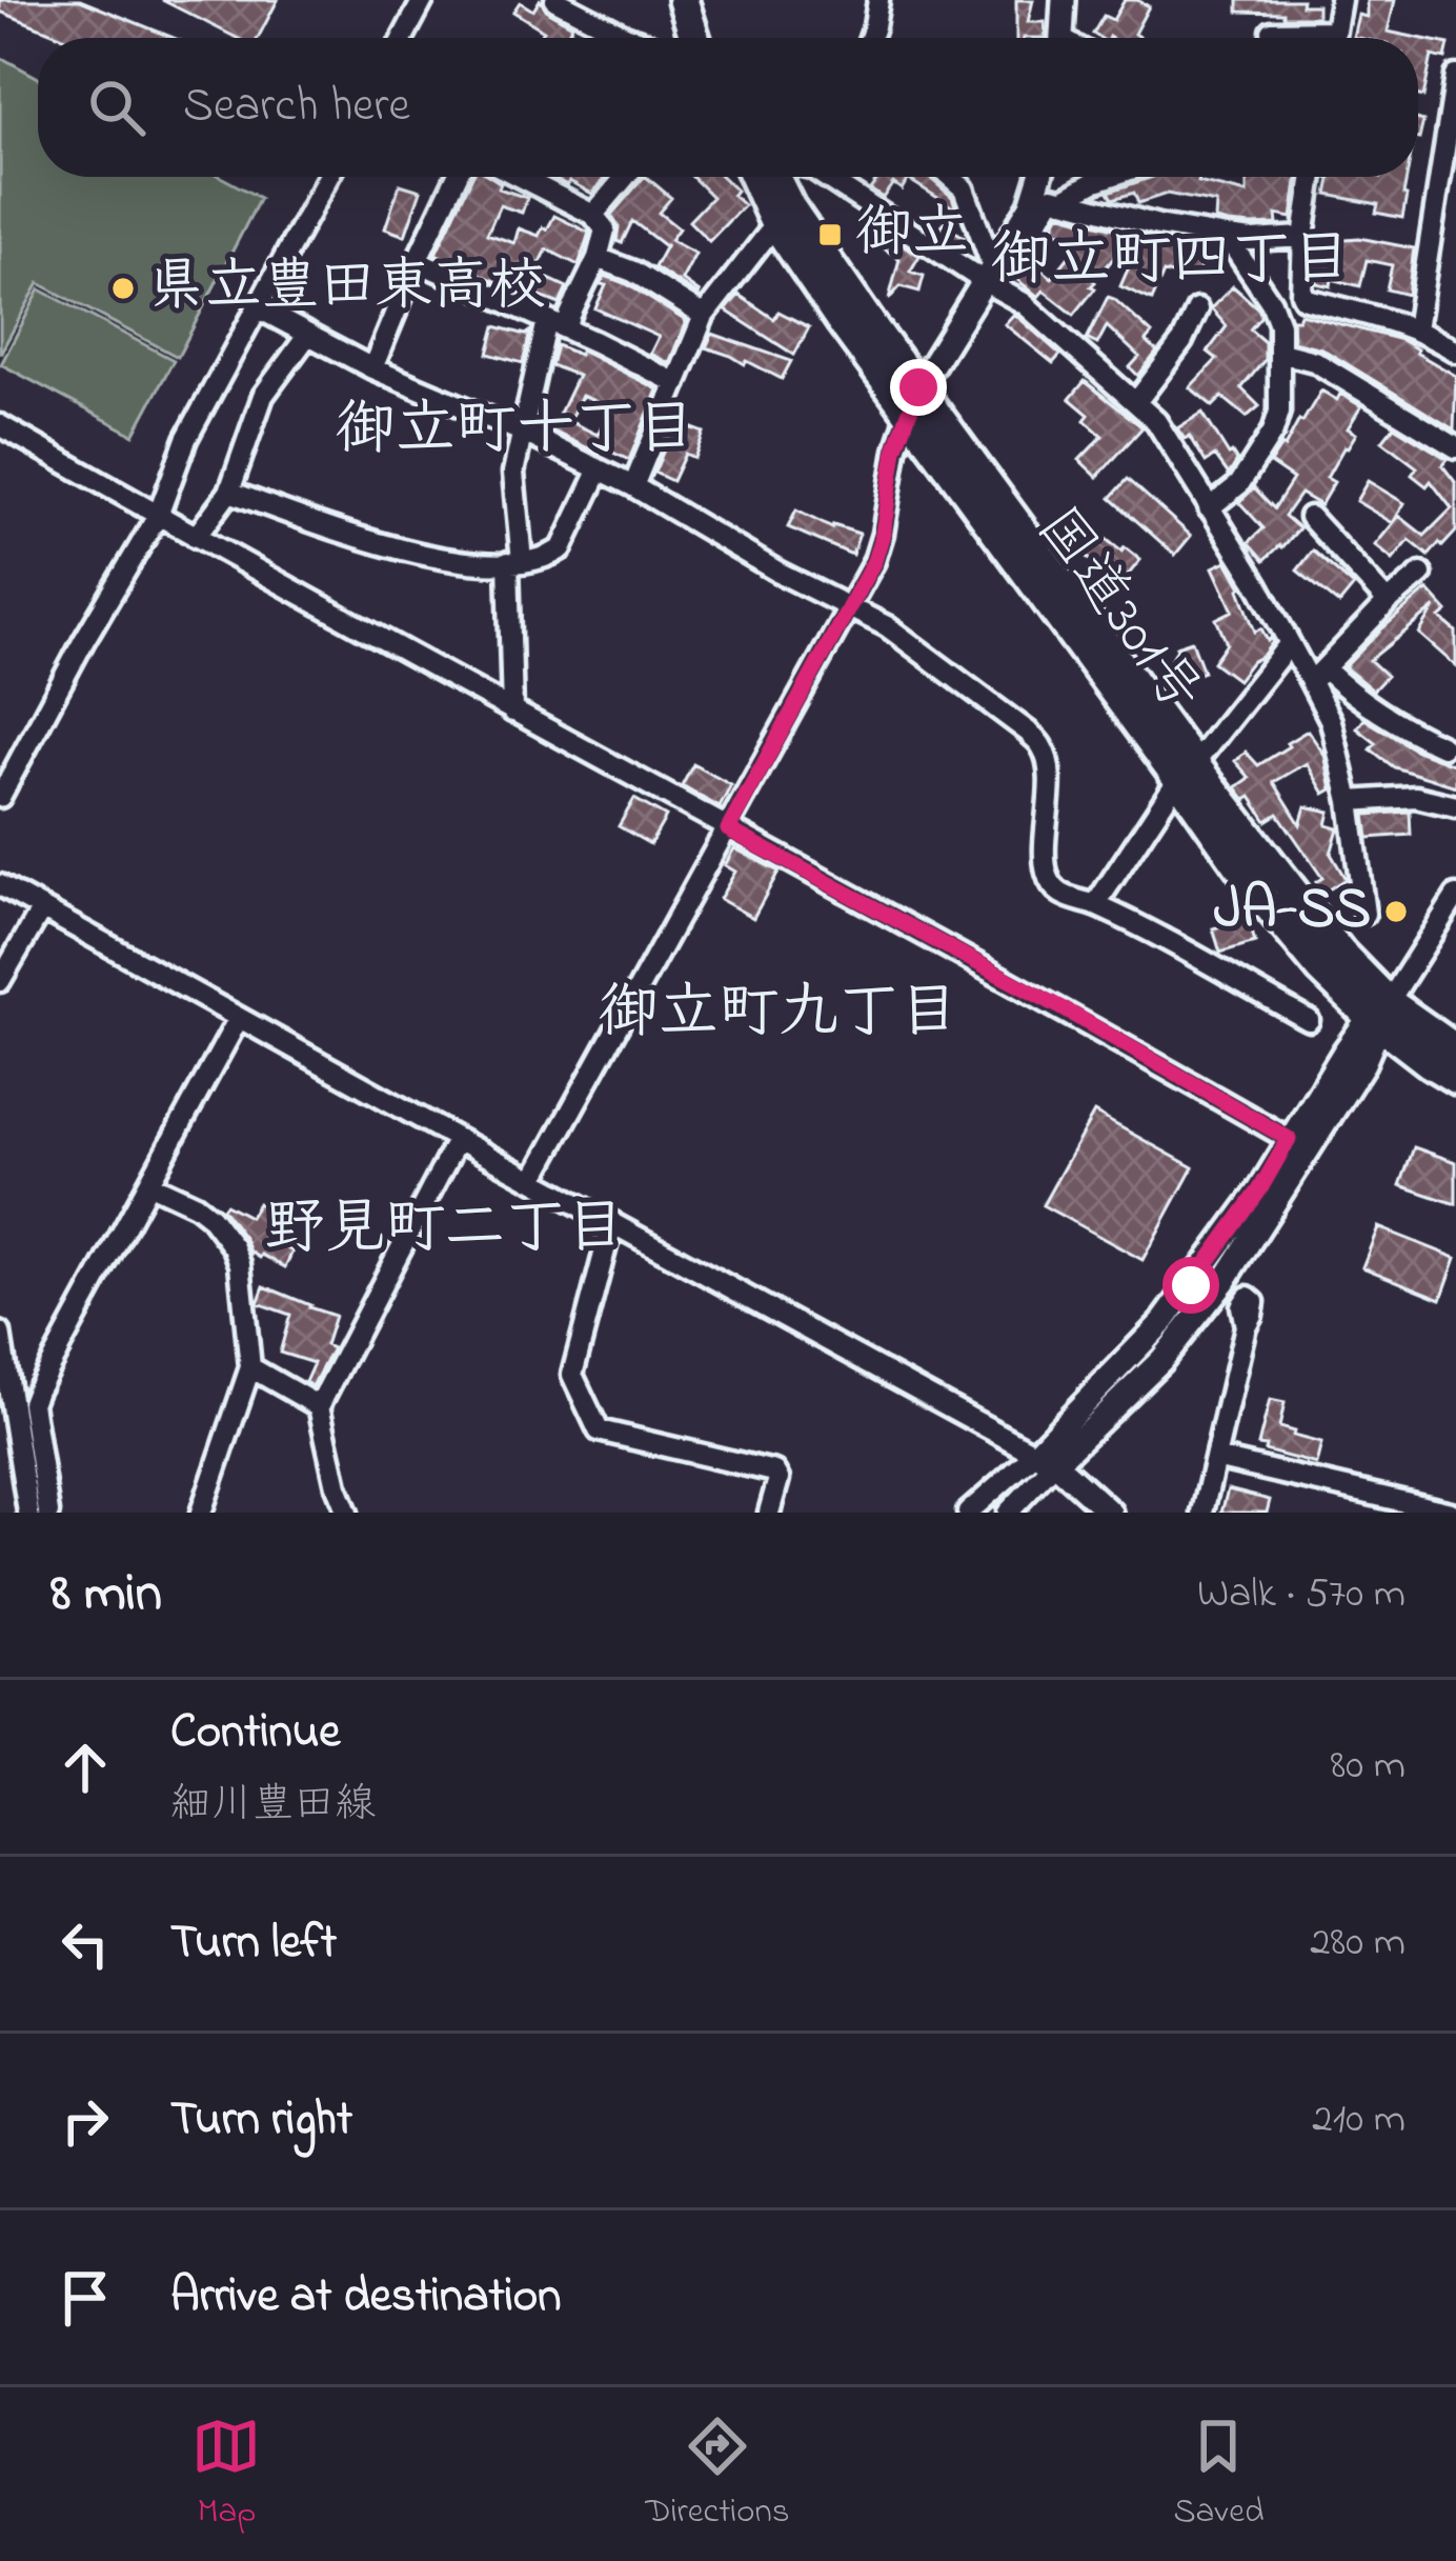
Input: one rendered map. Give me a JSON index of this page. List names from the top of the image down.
{
  "streets": {
    "highway": ["国道301号"]
  },
  "districts": [
    "御立町四丁目",
    "御立町十丁目",
    "御立町九丁目",
    "野見町二丁目"
  ],
  "places": {
    "transit": ["御立"],
    "other": ["県立豊田東高校", "JA-SS"]
  },
  "page": {
    "search": "Search here",
    "heading": ["8 min", "Walk · 570 m"],
    "list": [
      ["Continue", "細川豊田線", "80 m"],
      ["Turn left", "280 m"],
      ["Turn right", "210 m"],
      "Arrive at destination"
    ],
    "nav": ["Map", "Directions", "Saved"]
  }
}
